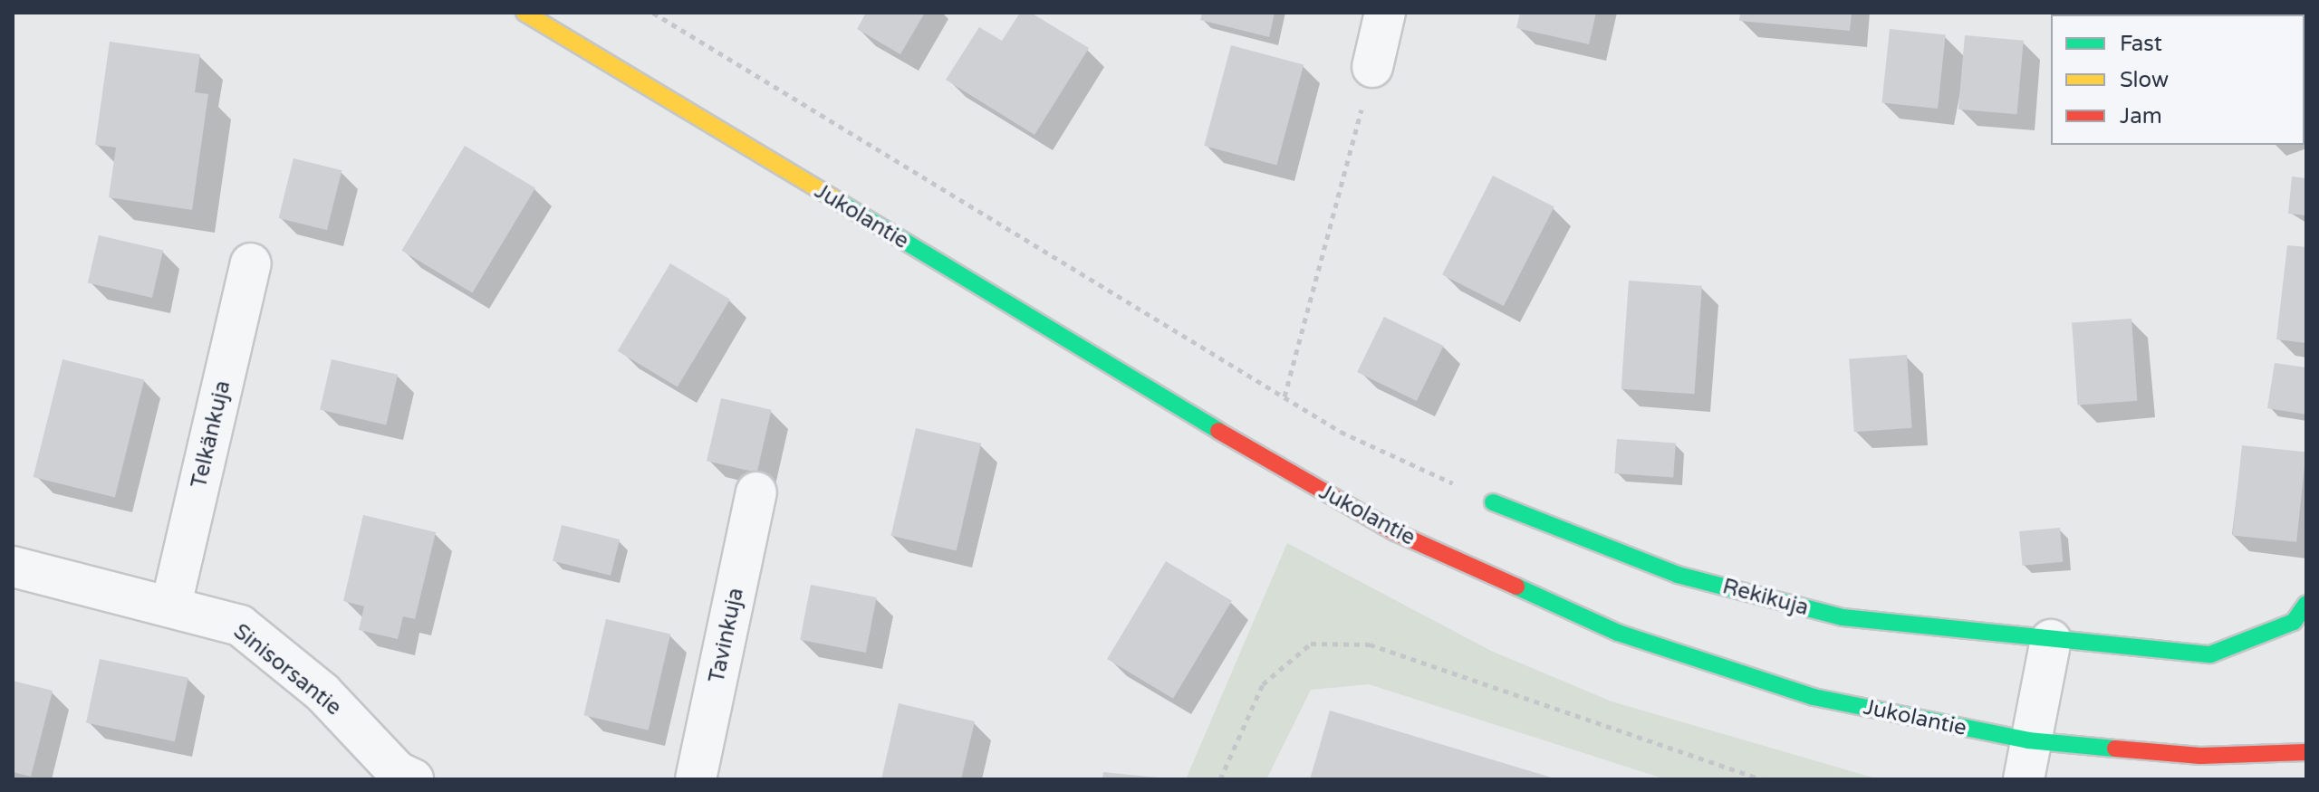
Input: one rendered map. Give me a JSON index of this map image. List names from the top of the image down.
{
  "streets": {
    "street": [
      "Jukolantie",
      "Telkänkuja",
      "Rekikuja",
      "Tavinkuja",
      "Sinisorsantie"
    ]
  },
  "crossings": [
    ["Telkänkuja", "Sinisorsantie"]
  ],
  "legend": ["Fast", "Slow", "Jam"]
}
